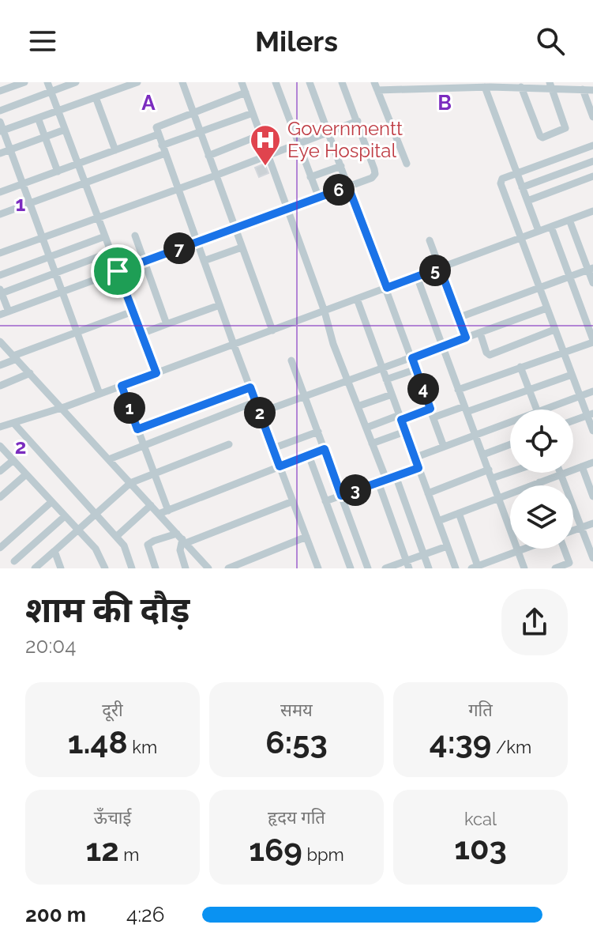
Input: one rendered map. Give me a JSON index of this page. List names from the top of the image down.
{
  "places": {
    "hospital": ["Governmentt Eye Hospital"]
  },
  "page": {
    "header": "Milers",
    "pins": [
      "6",
      "7",
      "5",
      "4",
      "1",
      "2",
      "3"
    ],
    "heading": ["शाम की दौड़", "20:04"],
    "stats": [
      ["दूरी", "1.48 km"],
      ["समय", "6:53"],
      ["गति", "4:39 /km"],
      ["ऊँचाई", "12 m"],
      ["हृदय गति", "169 bpm"],
      ["kcal", "103"]
    ],
    "list": [
      {
        "name": "200 m",
        "note": "4:26"
      }
    ]
  },
  "grid": {
    "columns": ["A", "B"],
    "rows": ["1", "2"]
  }
}
